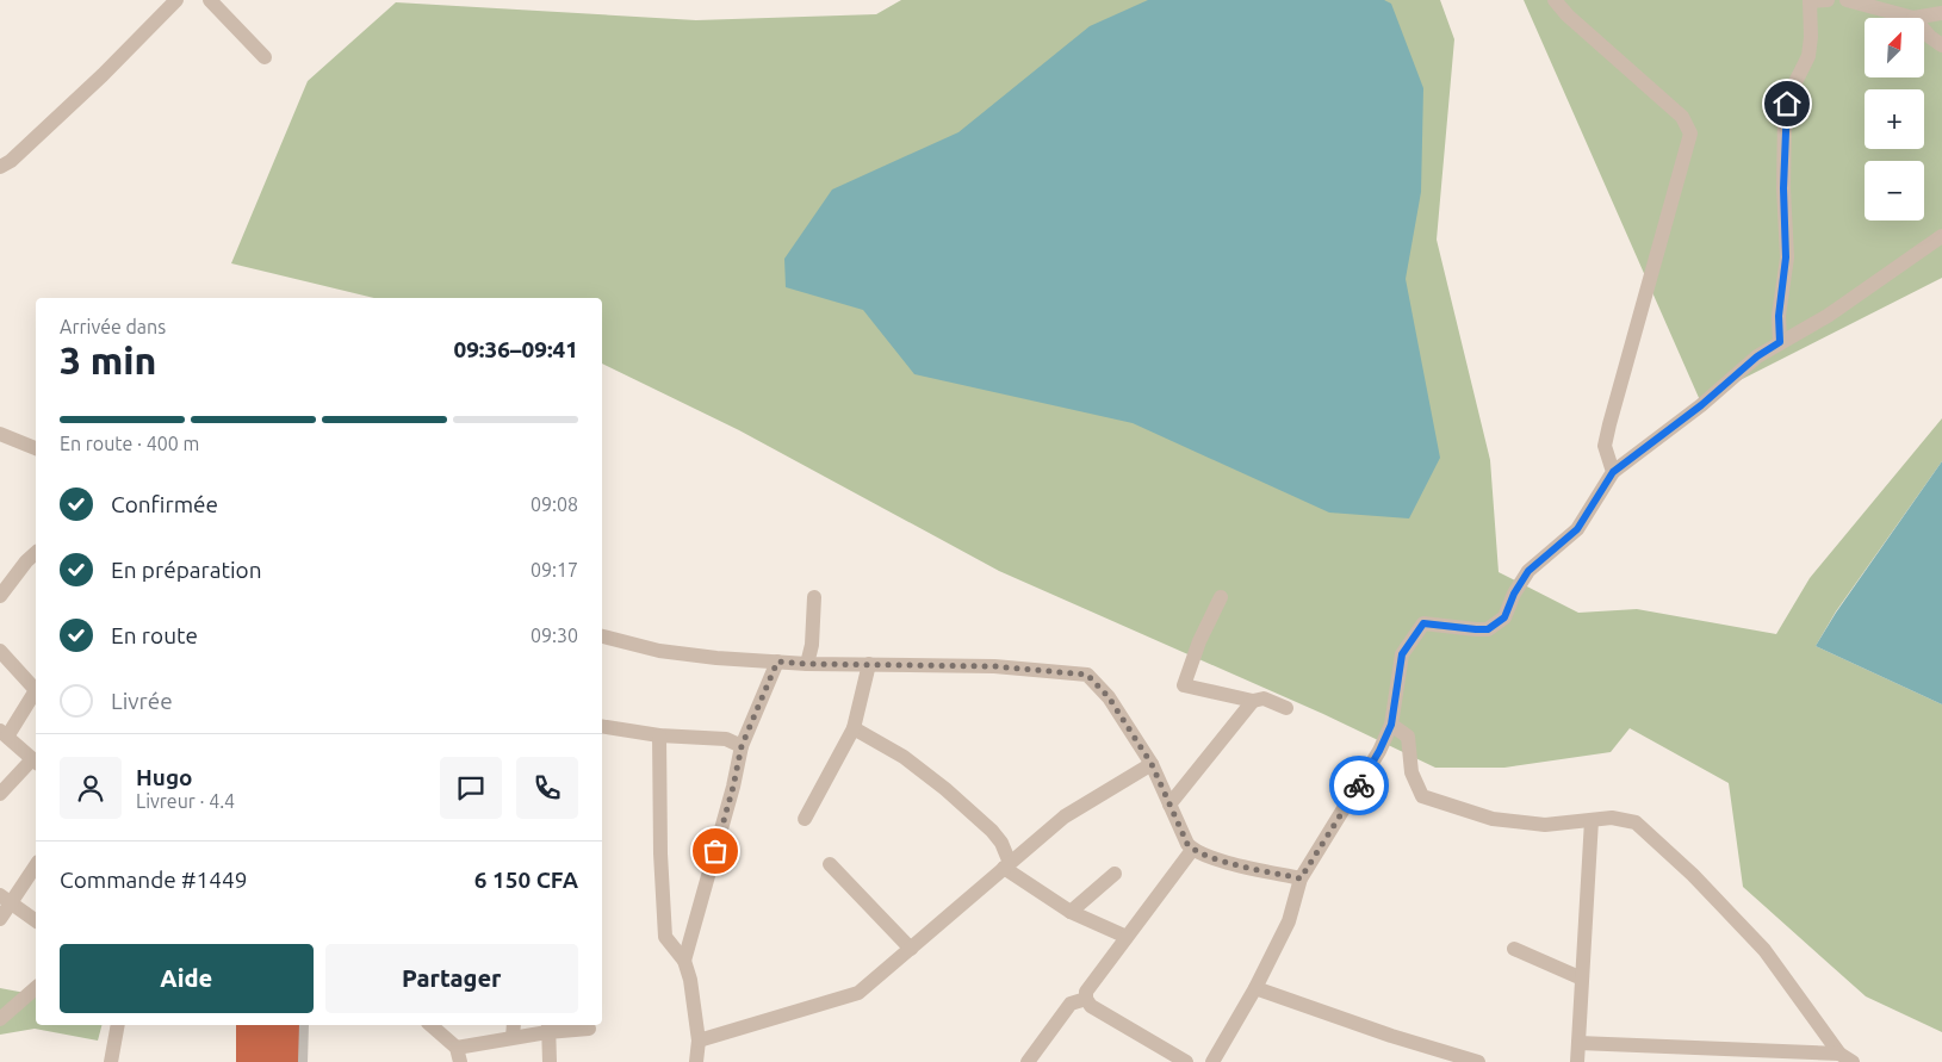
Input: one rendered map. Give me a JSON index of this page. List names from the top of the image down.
{
  "north": "top right",
  "page": {
    "map_buttons": ["+", "−"],
    "heading": ["3 min", "Arrivée dans", "09:36–09:41"],
    "panel": [
      "Hugo",
      "Livreur · 4.4",
      "Commande #1449",
      "6 150 CFA"
    ],
    "bar": "En route · 400 m",
    "list": [
      ["Confirmée", "09:08"],
      ["En préparation", "09:17"],
      ["En route", "09:30"],
      "Livrée"
    ],
    "buttons": ["Aide", "Partager"]
  }
}
